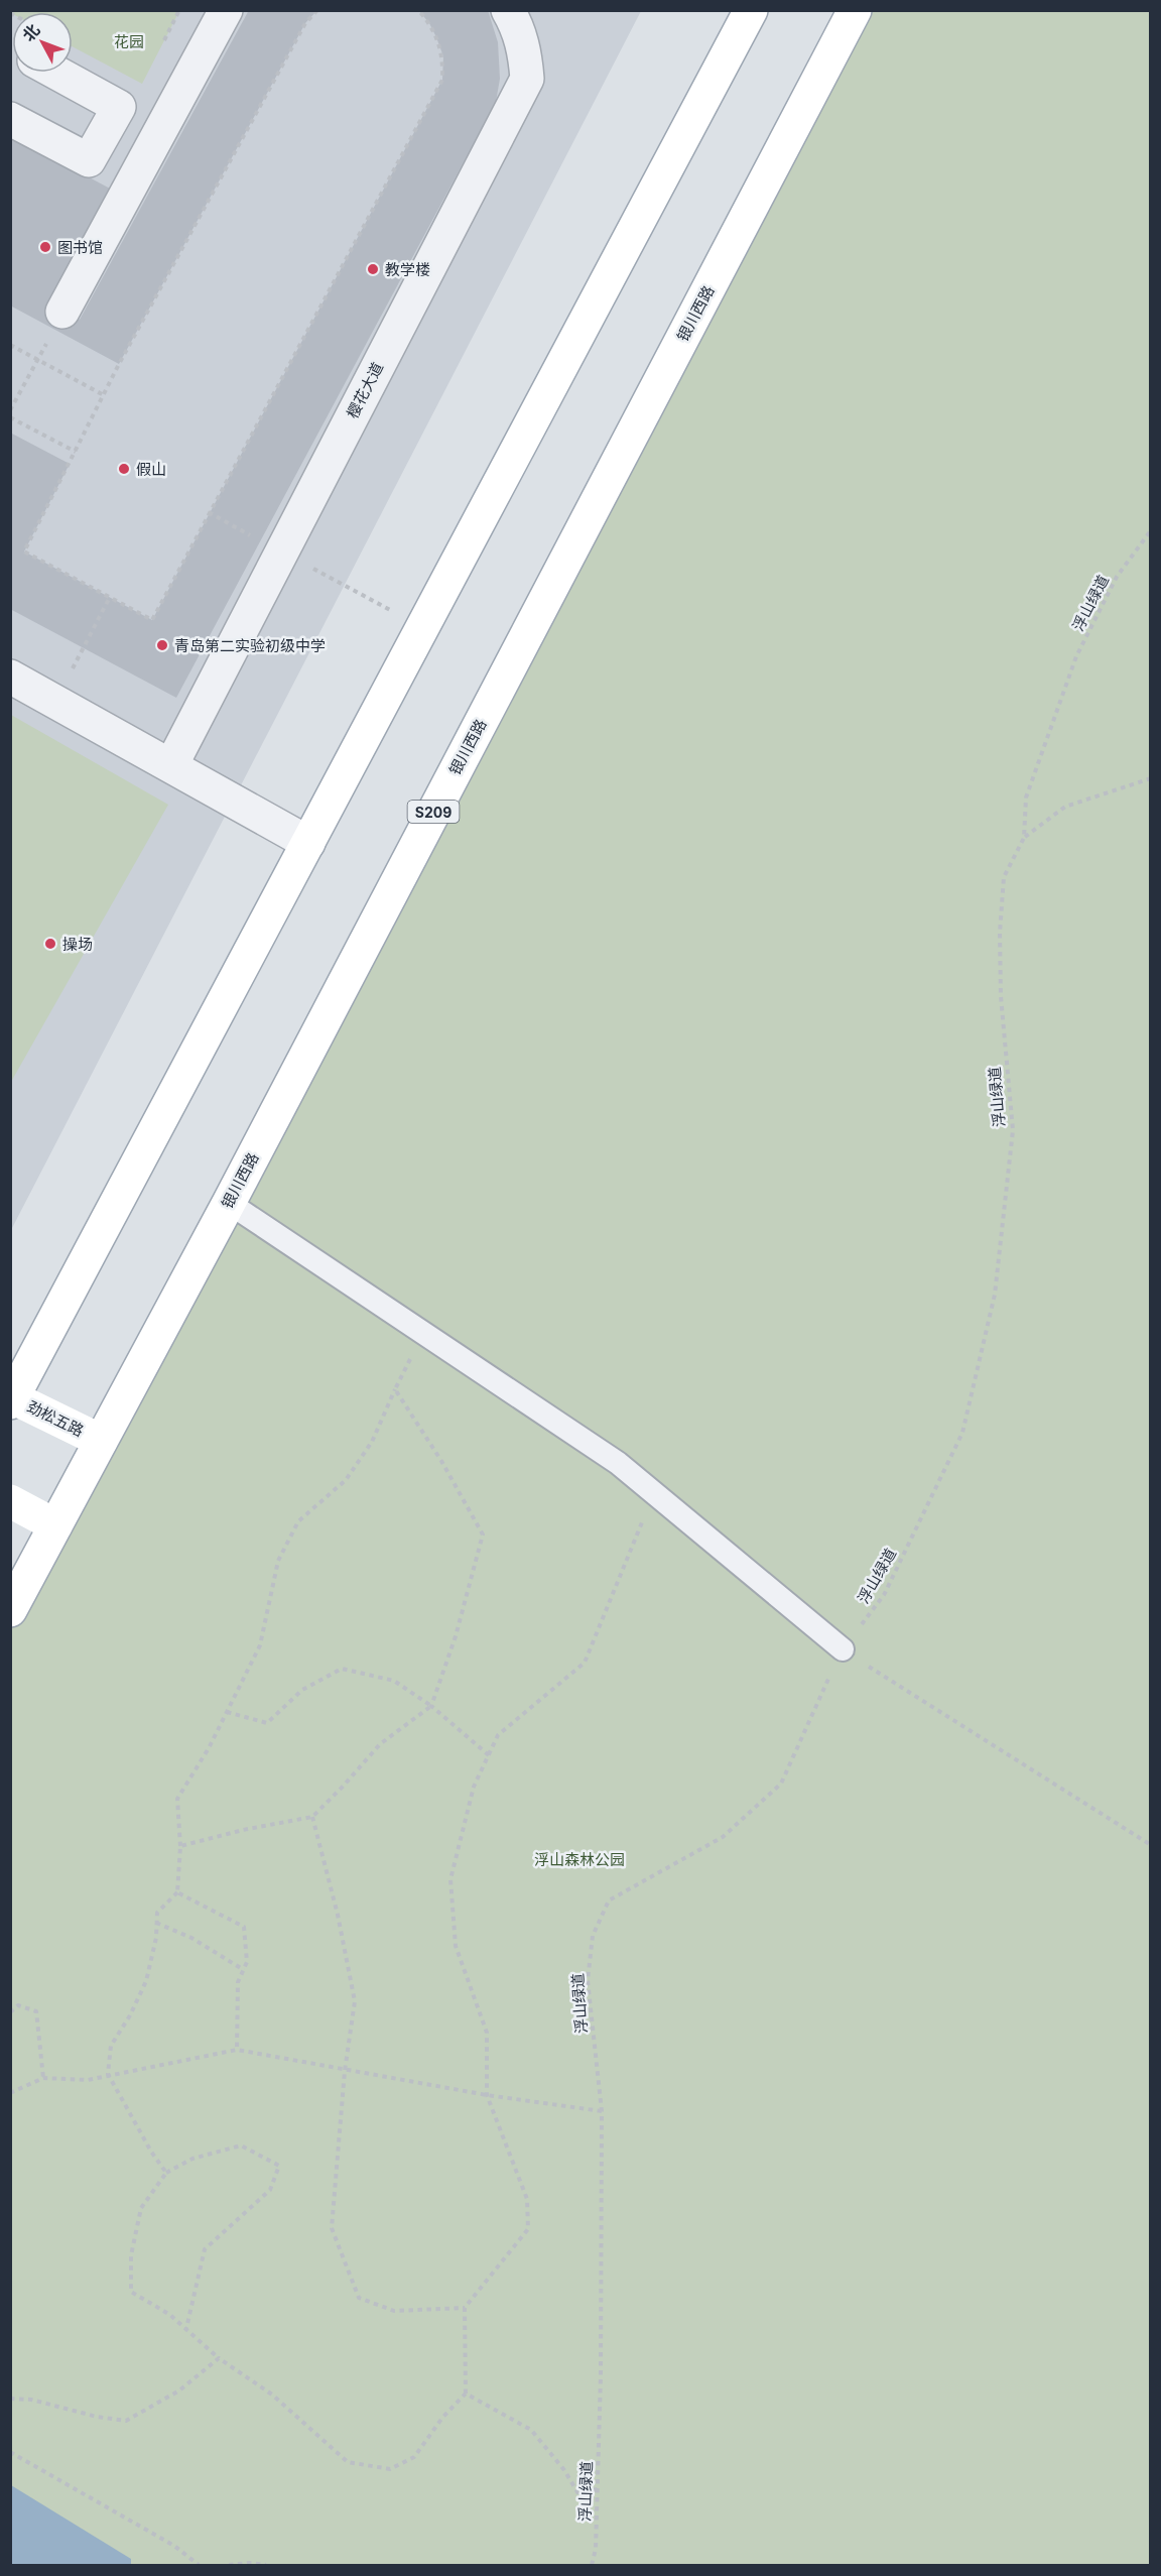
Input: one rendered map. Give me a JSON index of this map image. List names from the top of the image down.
{
  "streets": {
    "main road": ["银川西路", "S209", "劲松五路"],
    "street": ["樱花大道"],
    "path": ["浮山绿道"]
  },
  "crossings": [
    ["银川西路", "劲松五路"]
  ],
  "parks": ["花园", "浮山森林公园"],
  "places": [
    "图书馆",
    "教学楼",
    "假山",
    "青岛第二实验初级中学",
    "操场"
  ],
  "north": "top left"
}
